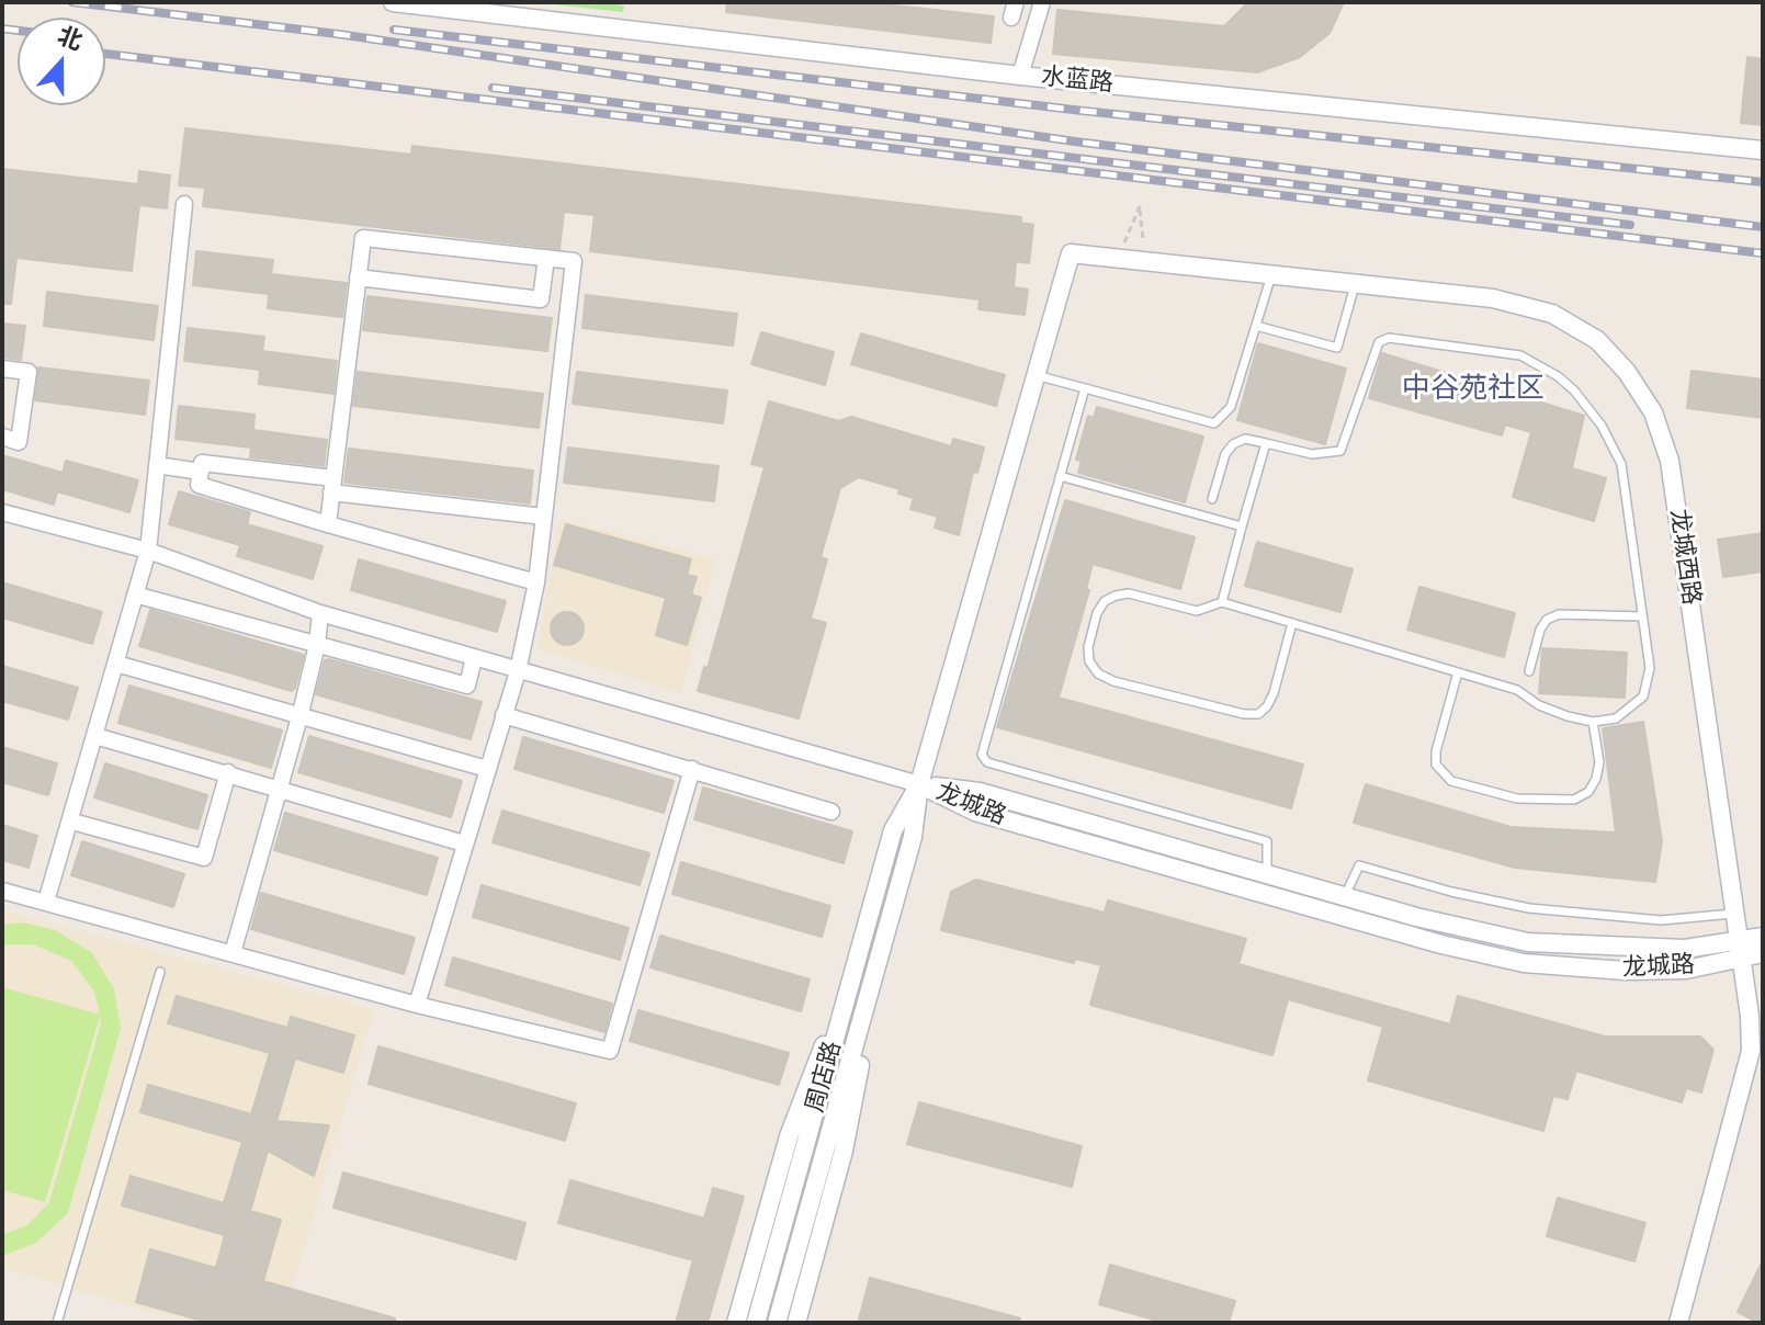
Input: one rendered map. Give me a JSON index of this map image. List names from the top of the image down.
{
  "streets": {
    "street": [
      "水蓝路",
      "龙城西路",
      "龙城路",
      "周店路"
    ]
  },
  "crossings": [
    ["龙城西路", "龙城路"],
    ["龙城路", "周店路"]
  ],
  "districts": ["中谷苑社区"],
  "north": "top"
}
